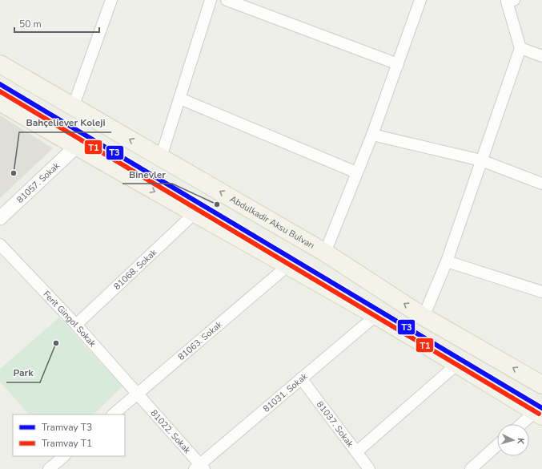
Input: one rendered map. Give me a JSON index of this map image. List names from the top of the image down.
{
  "streets": {
    "main road": ["Abdulkadir Aksu Bulvarı"],
    "street": [
      "81057. Sokak",
      "81068. Sokak",
      "Ferit Gingol Sokak",
      "81063. Sokak",
      "81031. Sokak",
      "81037. Sokak",
      "81022. Sokak"
    ]
  },
  "crossings": [
    ["81068. Sokak", "Ferit Gingol Sokak"],
    ["Ferit Gingol Sokak", "81063. Sokak"],
    ["Ferit Gingol Sokak", "81022. Sokak"],
    ["81063. Sokak", "81022. Sokak"],
    ["81031. Sokak", "81037. Sokak"],
    ["81031. Sokak", "81022. Sokak"]
  ],
  "places": ["Bahçeliever Koleji", "Binevler", "Park"],
  "lines": ["tram line T3", "tram line T1"],
  "legend": ["Tramvay T3", "Tramvay T1"],
  "scale_bar": "50 m",
  "north": "right"
}
